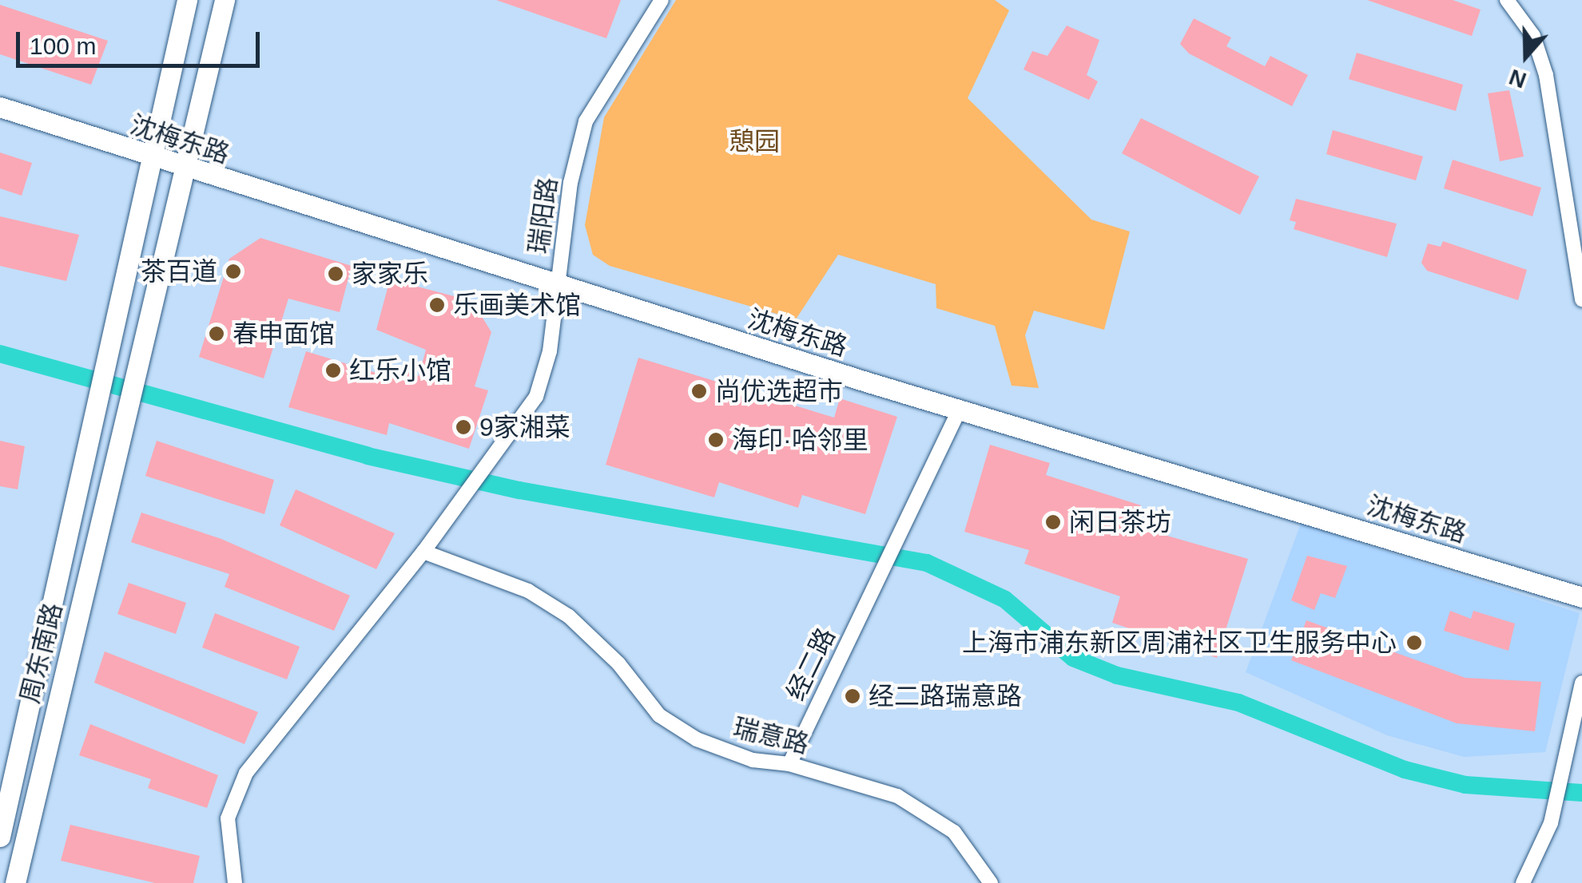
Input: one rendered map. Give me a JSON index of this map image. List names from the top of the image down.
{
  "streets": {
    "street": [
      "沈梅东路",
      "瑞阳路",
      "周东南路",
      "经二路",
      "瑞意路"
    ]
  },
  "crossings": [
    ["沈梅东路", "瑞阳路"],
    ["沈梅东路", "周东南路"],
    ["沈梅东路", "经二路"],
    ["瑞阳路", "瑞意路"],
    ["经二路", "瑞意路"]
  ],
  "parks": ["憩园"],
  "places": [
    "茶百道",
    "家家乐",
    "乐画美术馆",
    "春申面馆",
    "红乐小馆",
    "尚优选超市",
    "9家湘菜",
    "海印·哈邻里",
    "闲日茶坊",
    "上海市浦东新区周浦社区卫生服务中心",
    "经二路瑞意路"
  ],
  "scale_bar": "100 m",
  "north": "bottom"
}
